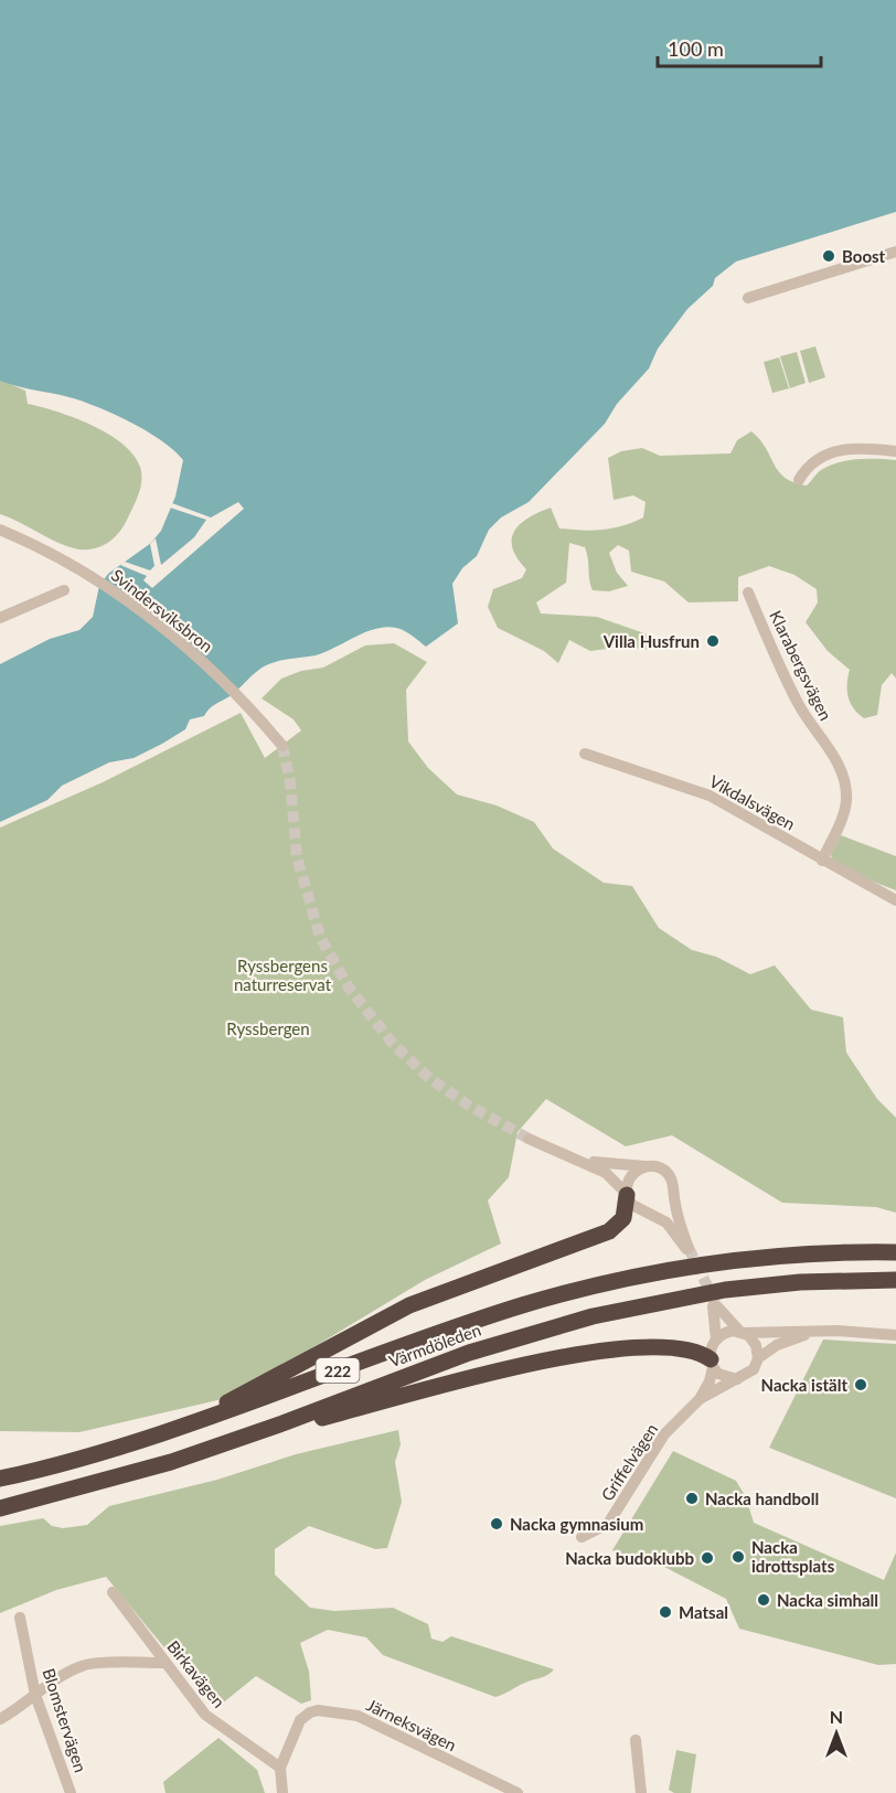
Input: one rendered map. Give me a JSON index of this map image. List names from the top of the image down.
{
  "streets": {
    "highway": ["Värmdöleden", "222"],
    "street": [
      "Svindersviksbron",
      "Klarabergsvägen",
      "Vikdalsvägen",
      "Griffelvägen",
      "Birkavägen",
      "Blomstervägen",
      "Järneksvägen"
    ]
  },
  "crossings": [
    ["Klarabergsvägen", "Vikdalsvägen"],
    ["Birkavägen", "Järneksvägen"]
  ],
  "parks": ["Ryssbergens naturreservat", "Ryssbergen"],
  "places": [
    "Boost",
    "Villa Husfrun",
    "Nacka istält",
    "Nacka handboll",
    "Nacka gymnasium",
    "Nacka idrottsplats",
    "Nacka budoklubb",
    "Nacka simhall",
    "Matsal"
  ],
  "scale_bar": "100 m",
  "north": "top"
}
